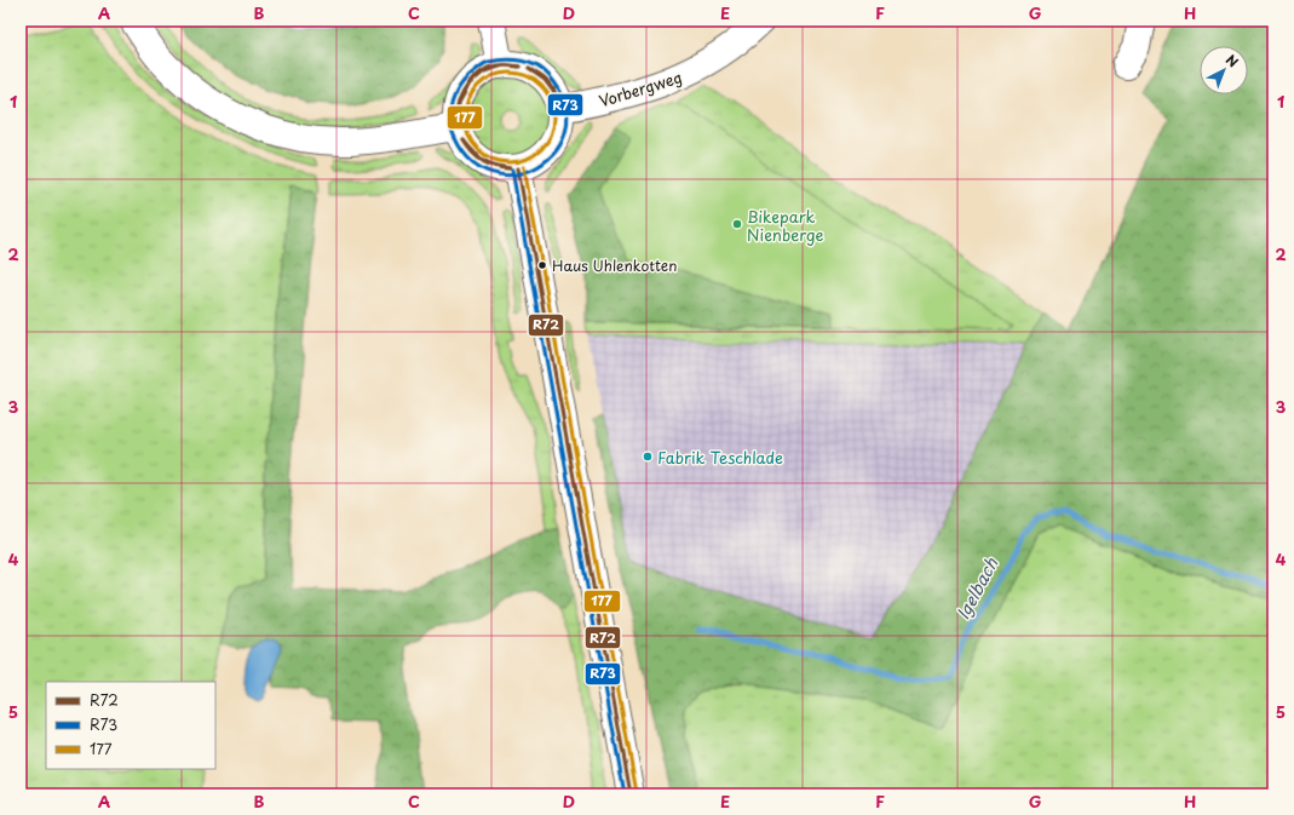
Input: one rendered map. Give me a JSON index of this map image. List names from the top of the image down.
{
  "streets": {
    "main road": ["Vorbergweg"]
  },
  "water": ["Igelbach"],
  "places": ["Bikepark Nienberge", "Haus Uhlenkotten", "Fabrik Teschlade"],
  "lines": ["transit line R73", "transit line R72", "transit line 177"],
  "legend": ["R72", "R73", "177"],
  "north": "top right",
  "grid": {
    "columns": [
      "A",
      "B",
      "C",
      "D",
      "E",
      "F",
      "G",
      "H"
    ],
    "rows": [
      "1",
      "2",
      "3",
      "4",
      "5"
    ]
  }
}
